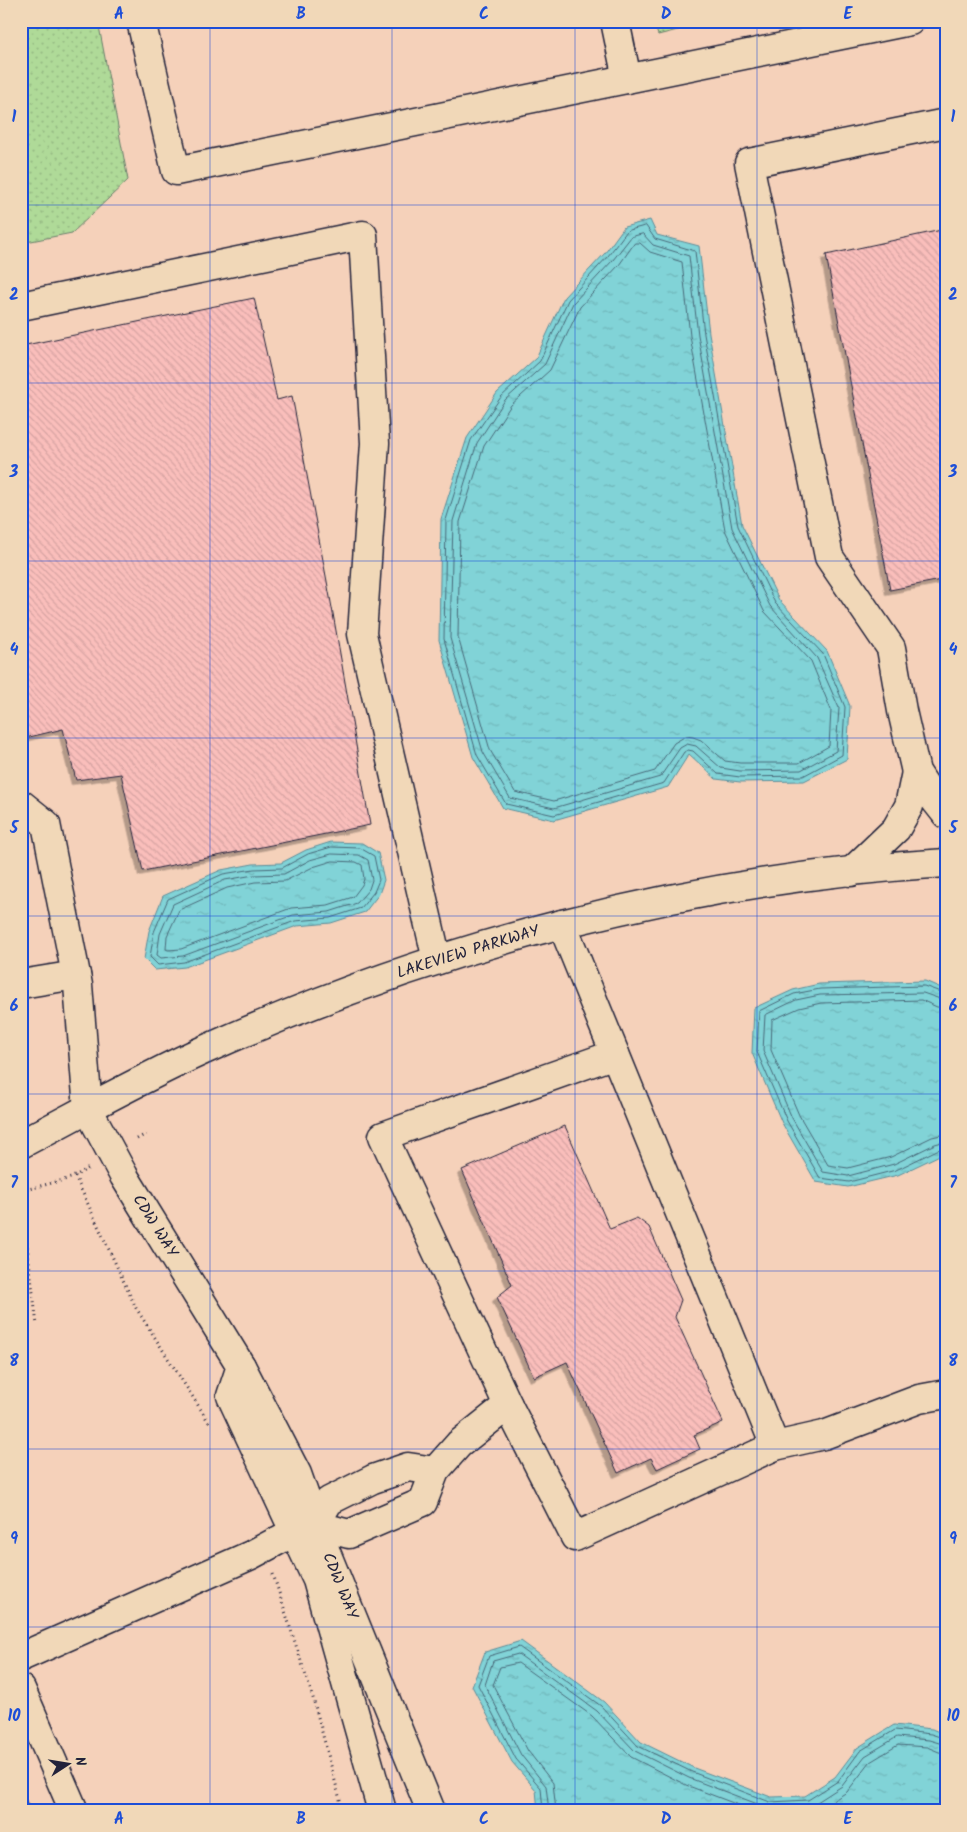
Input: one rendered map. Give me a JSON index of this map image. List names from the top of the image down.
{
  "streets": {
    "street": ["LAKEVIEW PARKWAY", "CDW WAY"]
  },
  "crossings": [
    ["LAKEVIEW PARKWAY", "CDW WAY"]
  ],
  "north": "right",
  "grid": {
    "columns": [
      "A",
      "B",
      "C",
      "D",
      "E"
    ],
    "rows": [
      "1",
      "2",
      "3",
      "4",
      "5",
      "6",
      "7",
      "8",
      "9",
      "10"
    ]
  }
}
